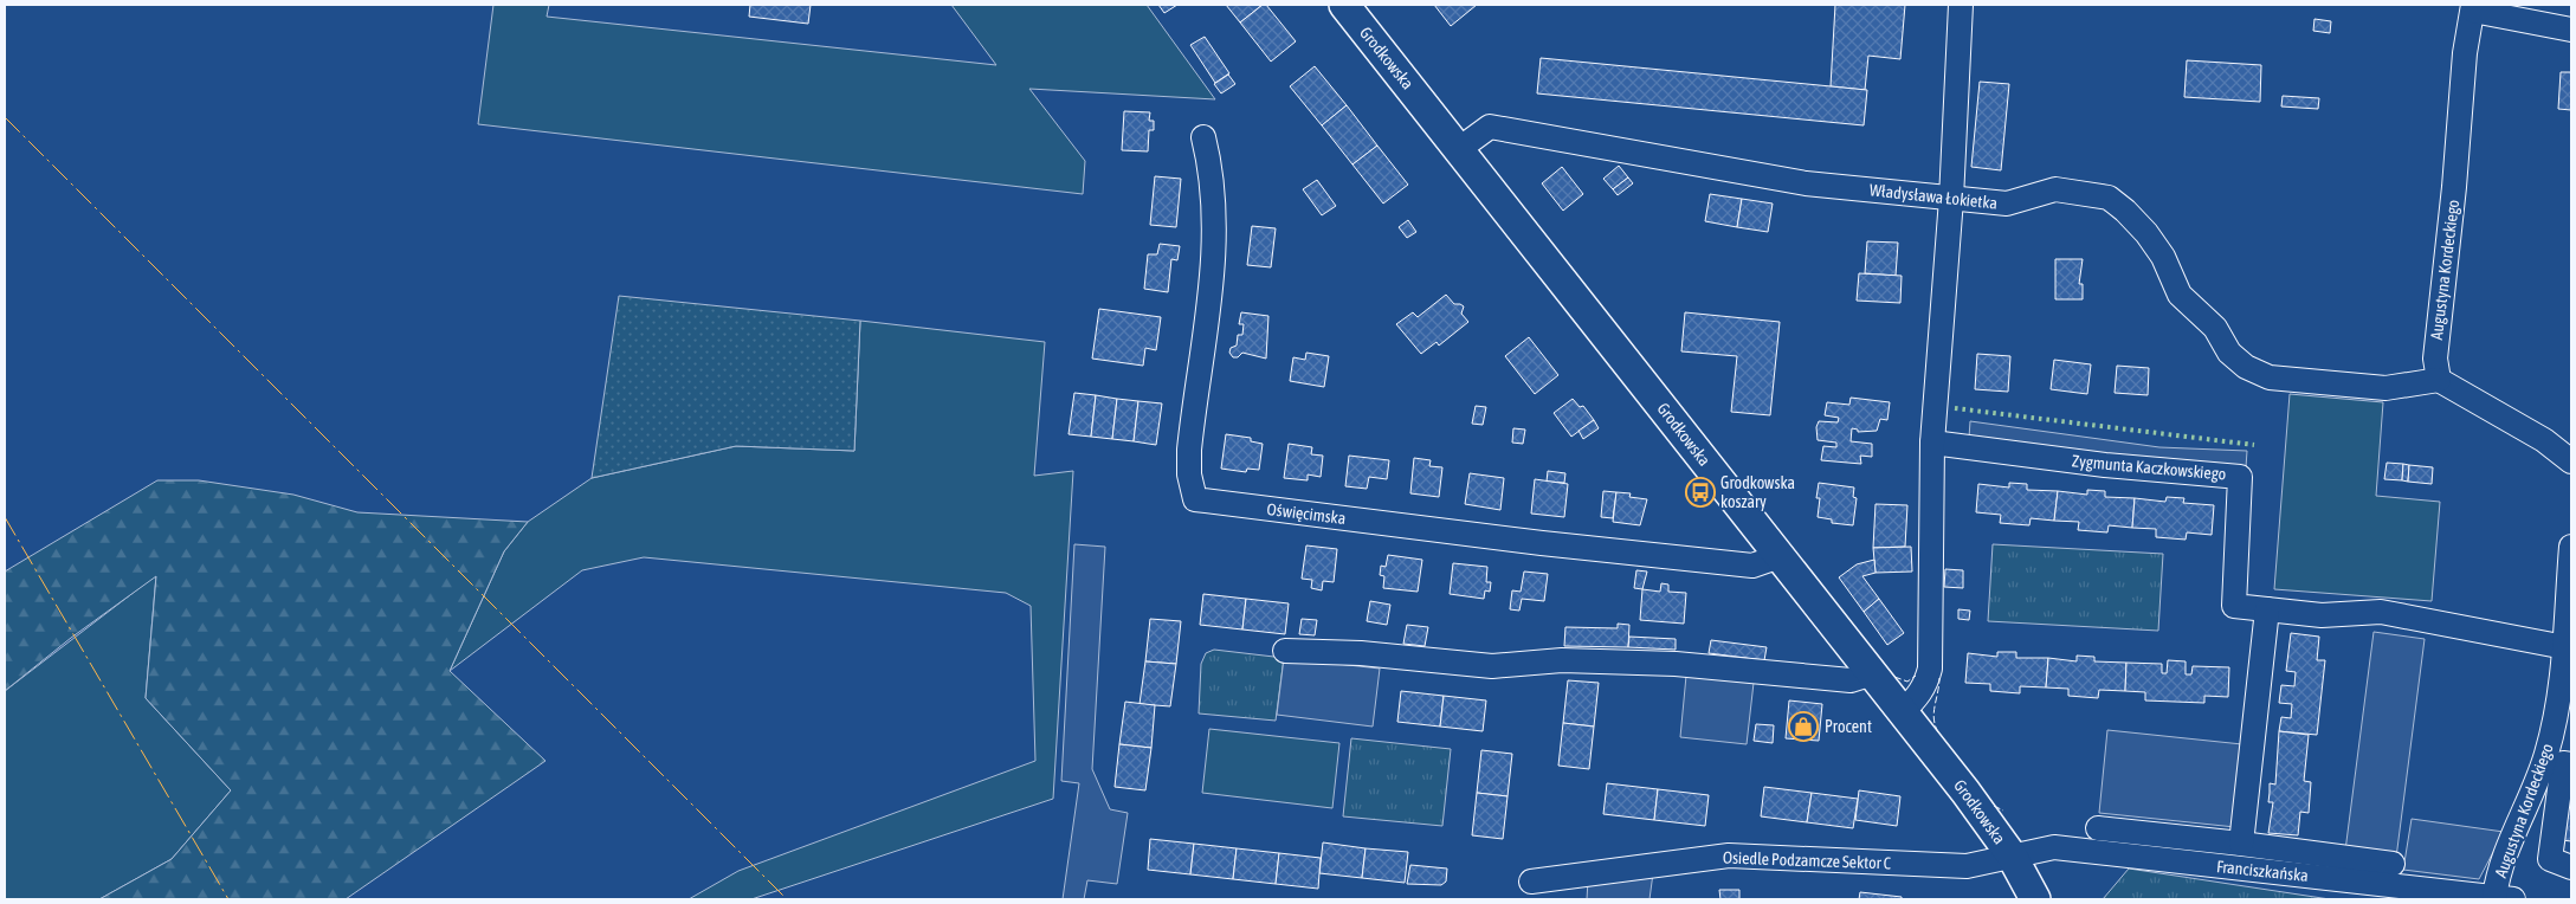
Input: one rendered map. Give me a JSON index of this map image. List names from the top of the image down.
{
  "streets": {
    "main road": ["Grodkowska"],
    "street": [
      "Władysława Łokietka",
      "Augustyna Kordeckiego",
      "Zygmunta Kaczkowskiego",
      "Oświęcimska",
      "Osiedle Podzamcze Sektor C",
      "Franciszkańska"
    ]
  },
  "crossings": [
    ["Grodkowska", "Władysława Łokietka"],
    ["Grodkowska", "Oświęcimska"],
    ["Grodkowska", "Osiedle Podzamcze Sektor C"],
    ["Grodkowska", "Franciszkańska"],
    ["Władysława Łokietka", "Augustyna Kordeckiego"],
    ["Augustyna Kordeckiego", "Zygmunta Kaczkowskiego"],
    ["Augustyna Kordeckiego", "Franciszkańska"],
    ["Osiedle Podzamcze Sektor C", "Franciszkańska"]
  ],
  "places": {
    "bus stop": ["Grodkowska koszary"],
    "shop": ["Procent"]
  }
}
